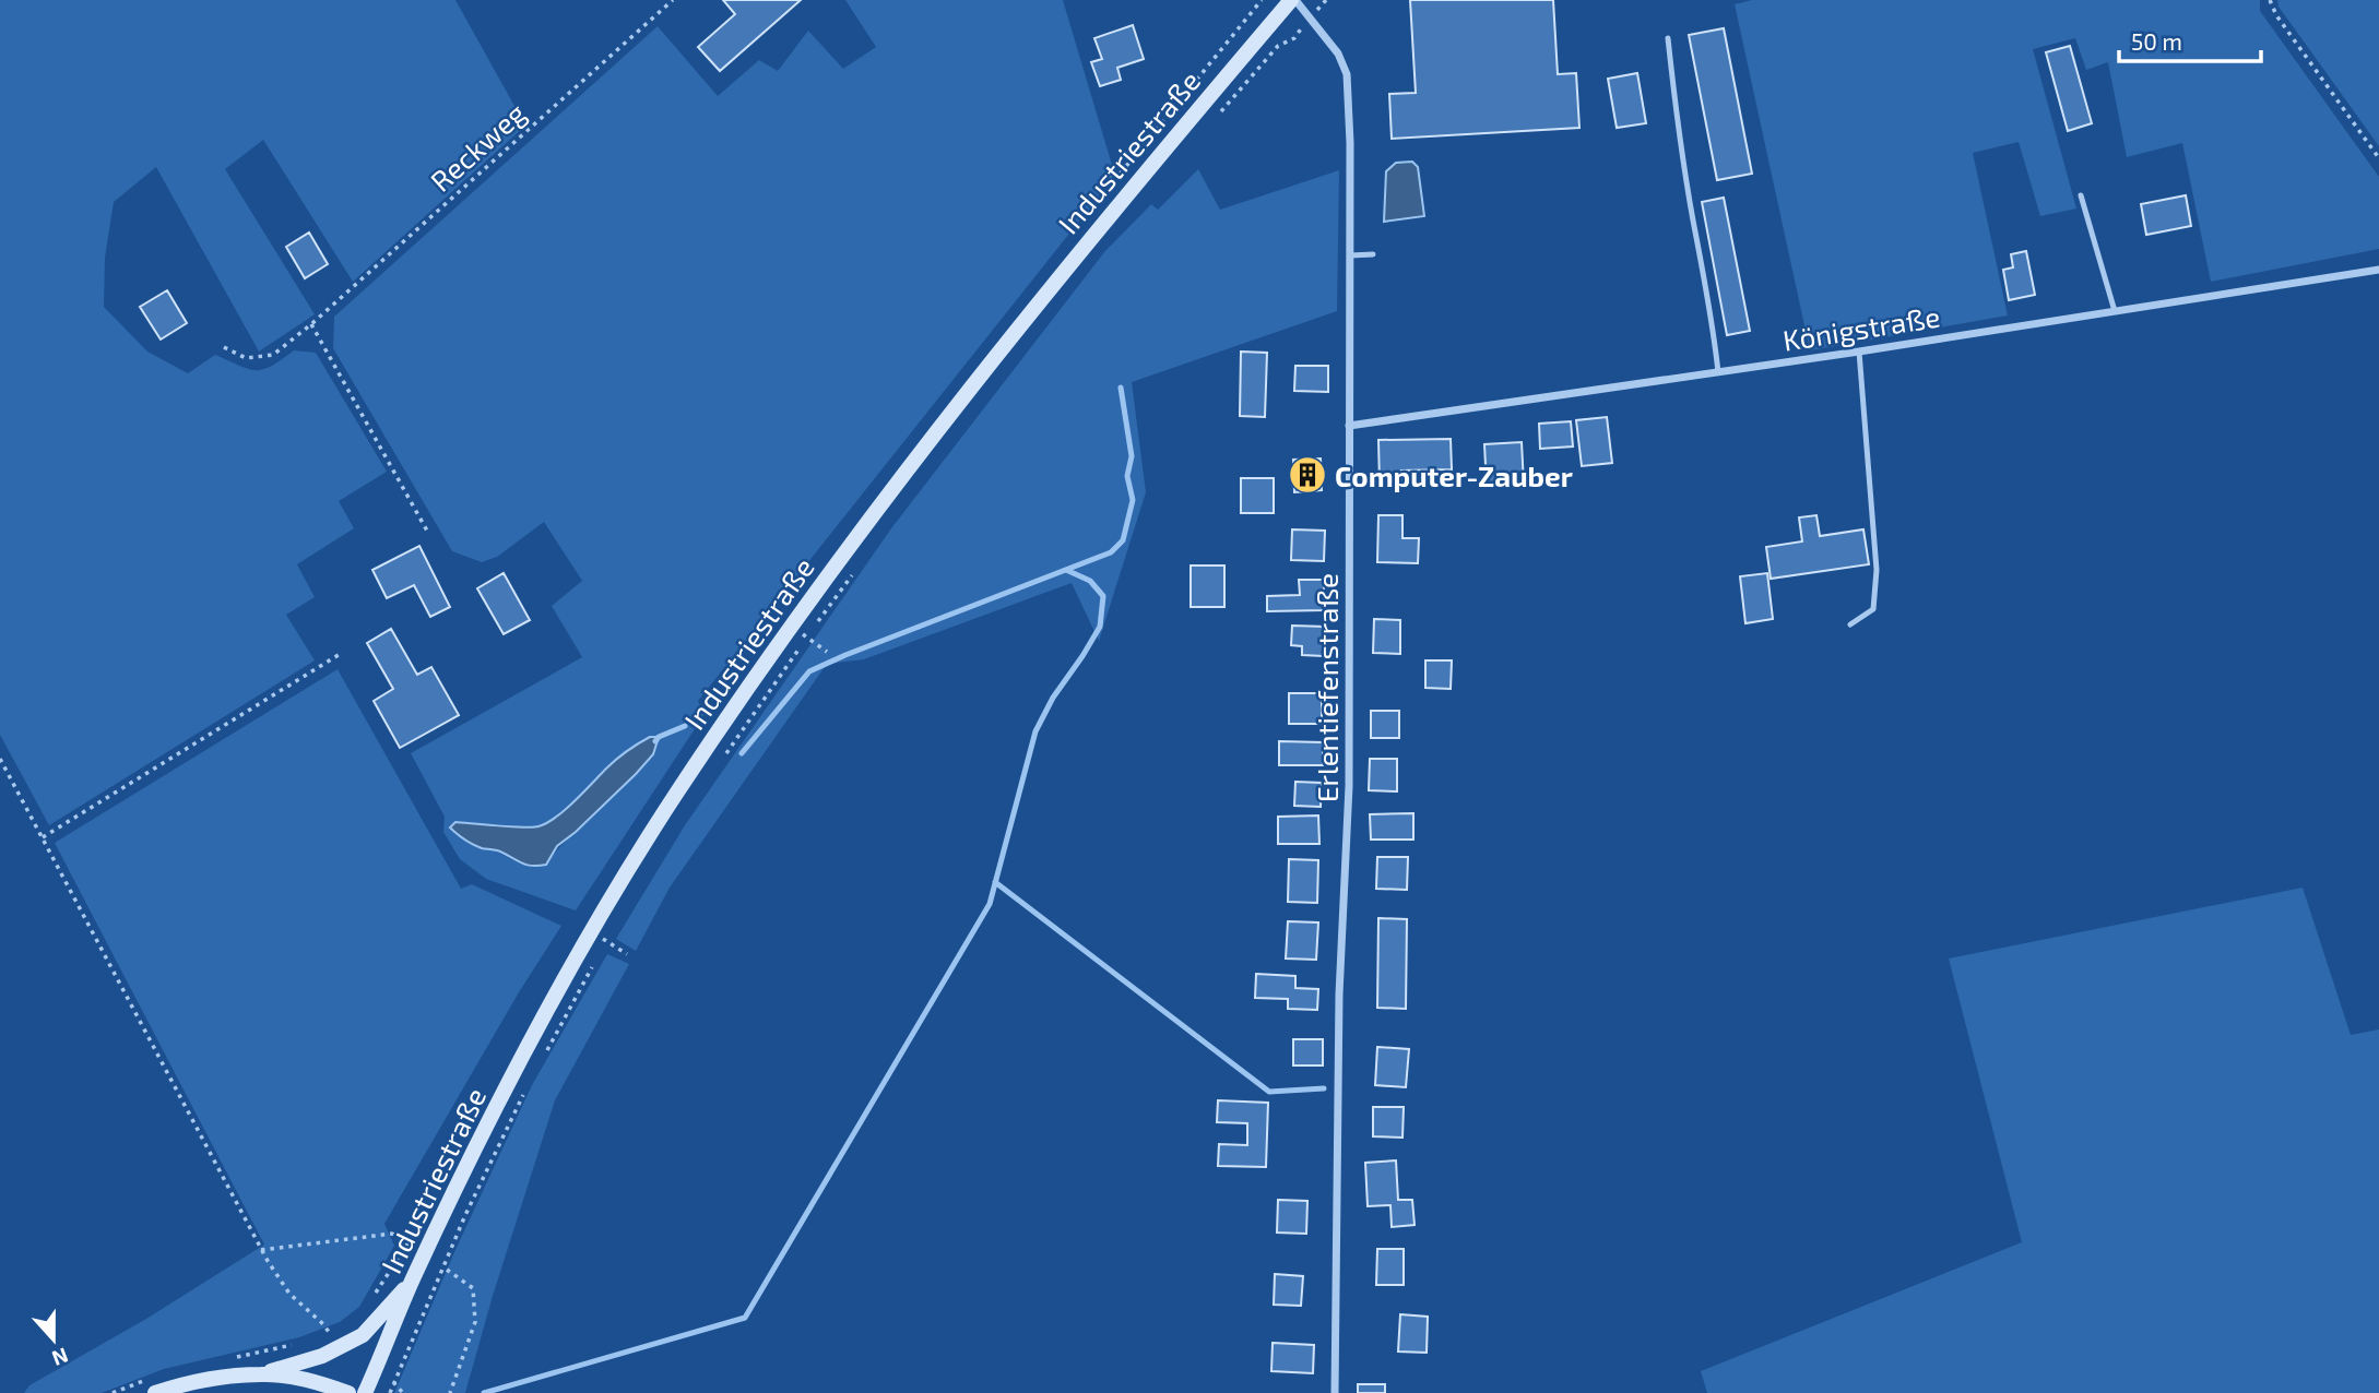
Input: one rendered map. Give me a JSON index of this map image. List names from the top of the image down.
{
  "streets": {
    "street": ["Industriestraße", "Königstraße", "Erlentiefenstraße"],
    "path": ["Reckweg"]
  },
  "crossings": [
    ["Industriestraße", "Erlentiefenstraße"],
    ["Königstraße", "Erlentiefenstraße"]
  ],
  "places": {
    "building": ["Computer-Zauber"]
  },
  "scale_bar": "50 m",
  "north": "bottom"
}
